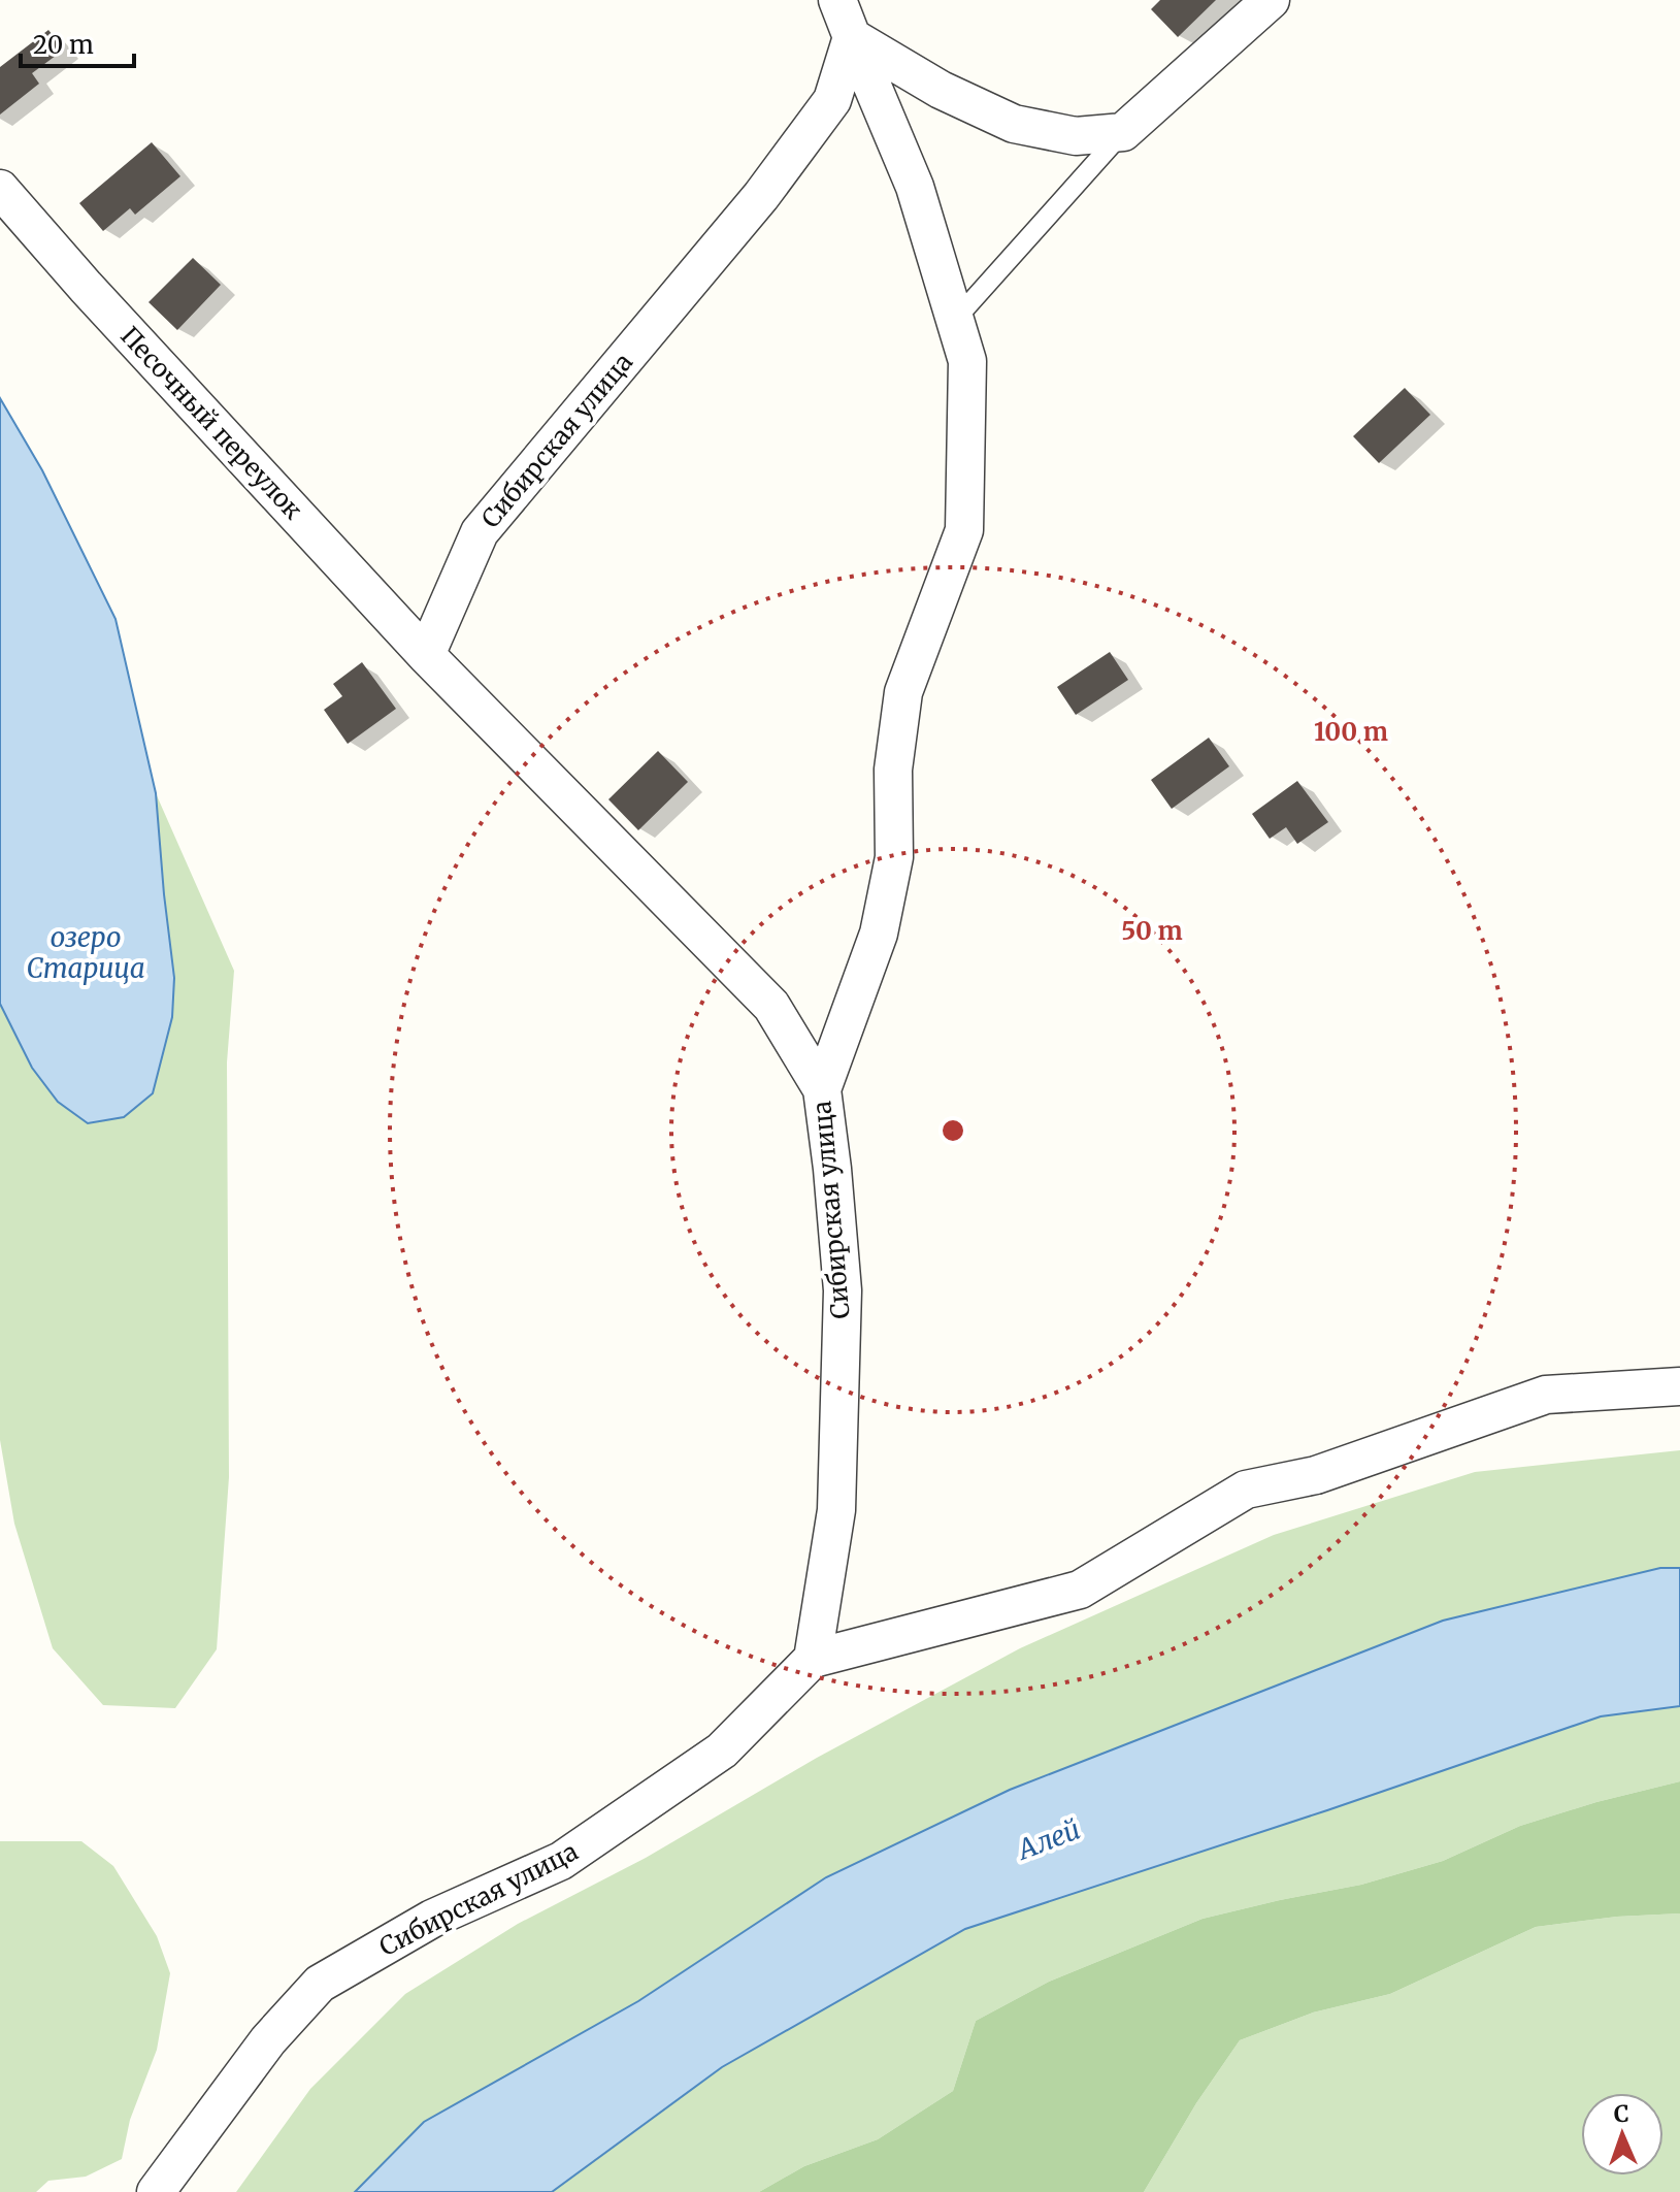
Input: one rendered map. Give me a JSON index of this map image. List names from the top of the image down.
{
  "streets": {
    "street": ["Песочный переулок", "Сибирская улица"]
  },
  "crossings": [
    ["Песочный переулок", "Сибирская улица"]
  ],
  "water": ["озеро Старица", "Алей"],
  "scale_bar": "20 m",
  "north": "top",
  "rings": ["100 m", "50 m"]
}
